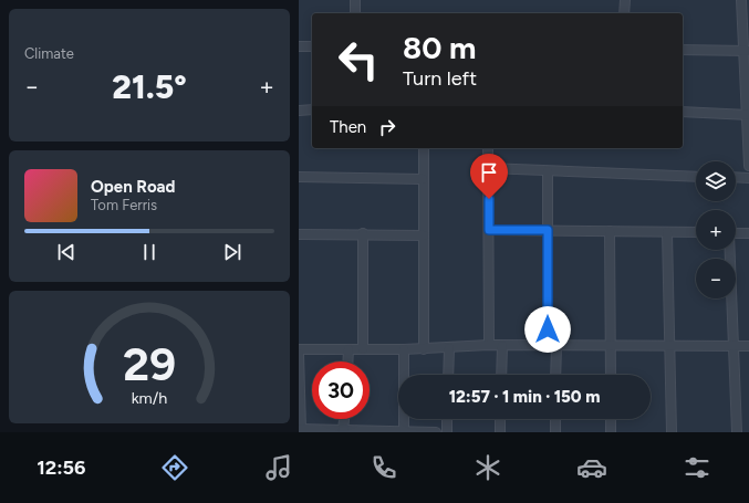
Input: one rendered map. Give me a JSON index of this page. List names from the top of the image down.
{
  "page": {
    "tile": "Climate",
    "turn": ["80 m", "Turn left"],
    "heat": ["−", "21.5°", "+"],
    "then": "Then",
    "map_buttons": ["+", "−"],
    "song": ["Open Road", "Tom Ferris"],
    "limit": "30",
    "trip": "12:57 · 1 min · 150 m",
    "tabs": "12:56",
    "gauge": ["29", "km/h"]
  }
}
